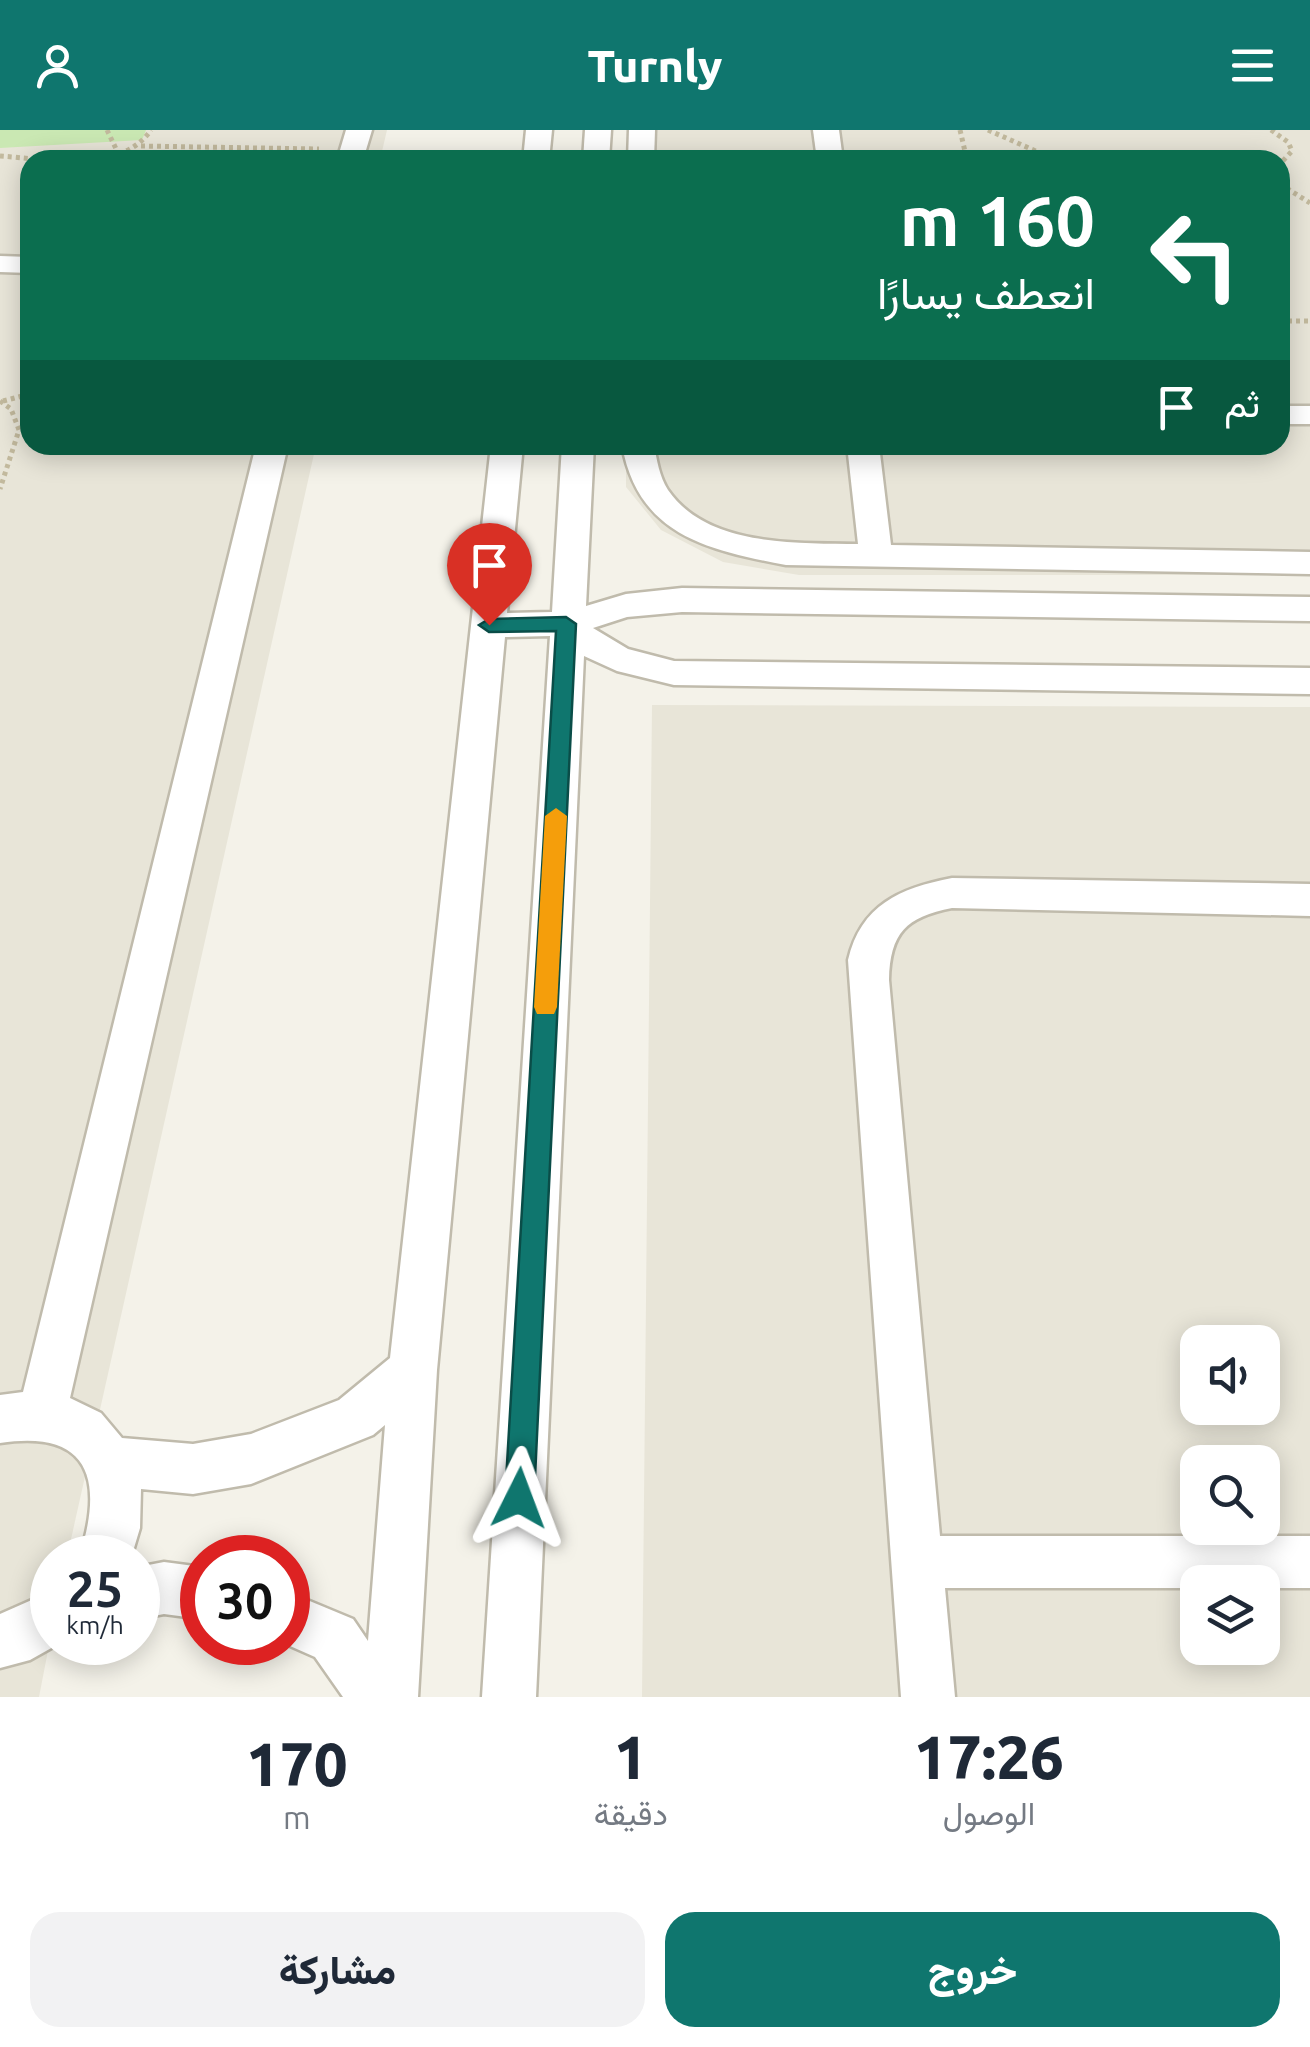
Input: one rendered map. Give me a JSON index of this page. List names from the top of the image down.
{
  "page": {
    "header": "Turnly",
    "turn": ["160 m", "انعطف يسارًا"],
    "then": "ثم",
    "speed": "25 km/h",
    "limit": "30",
    "eta": [
      "17:26",
      "الوصول",
      "1",
      "دقيقة",
      "170",
      "m"
    ],
    "buttons": ["خروج", "مشاركة"]
  }
}
